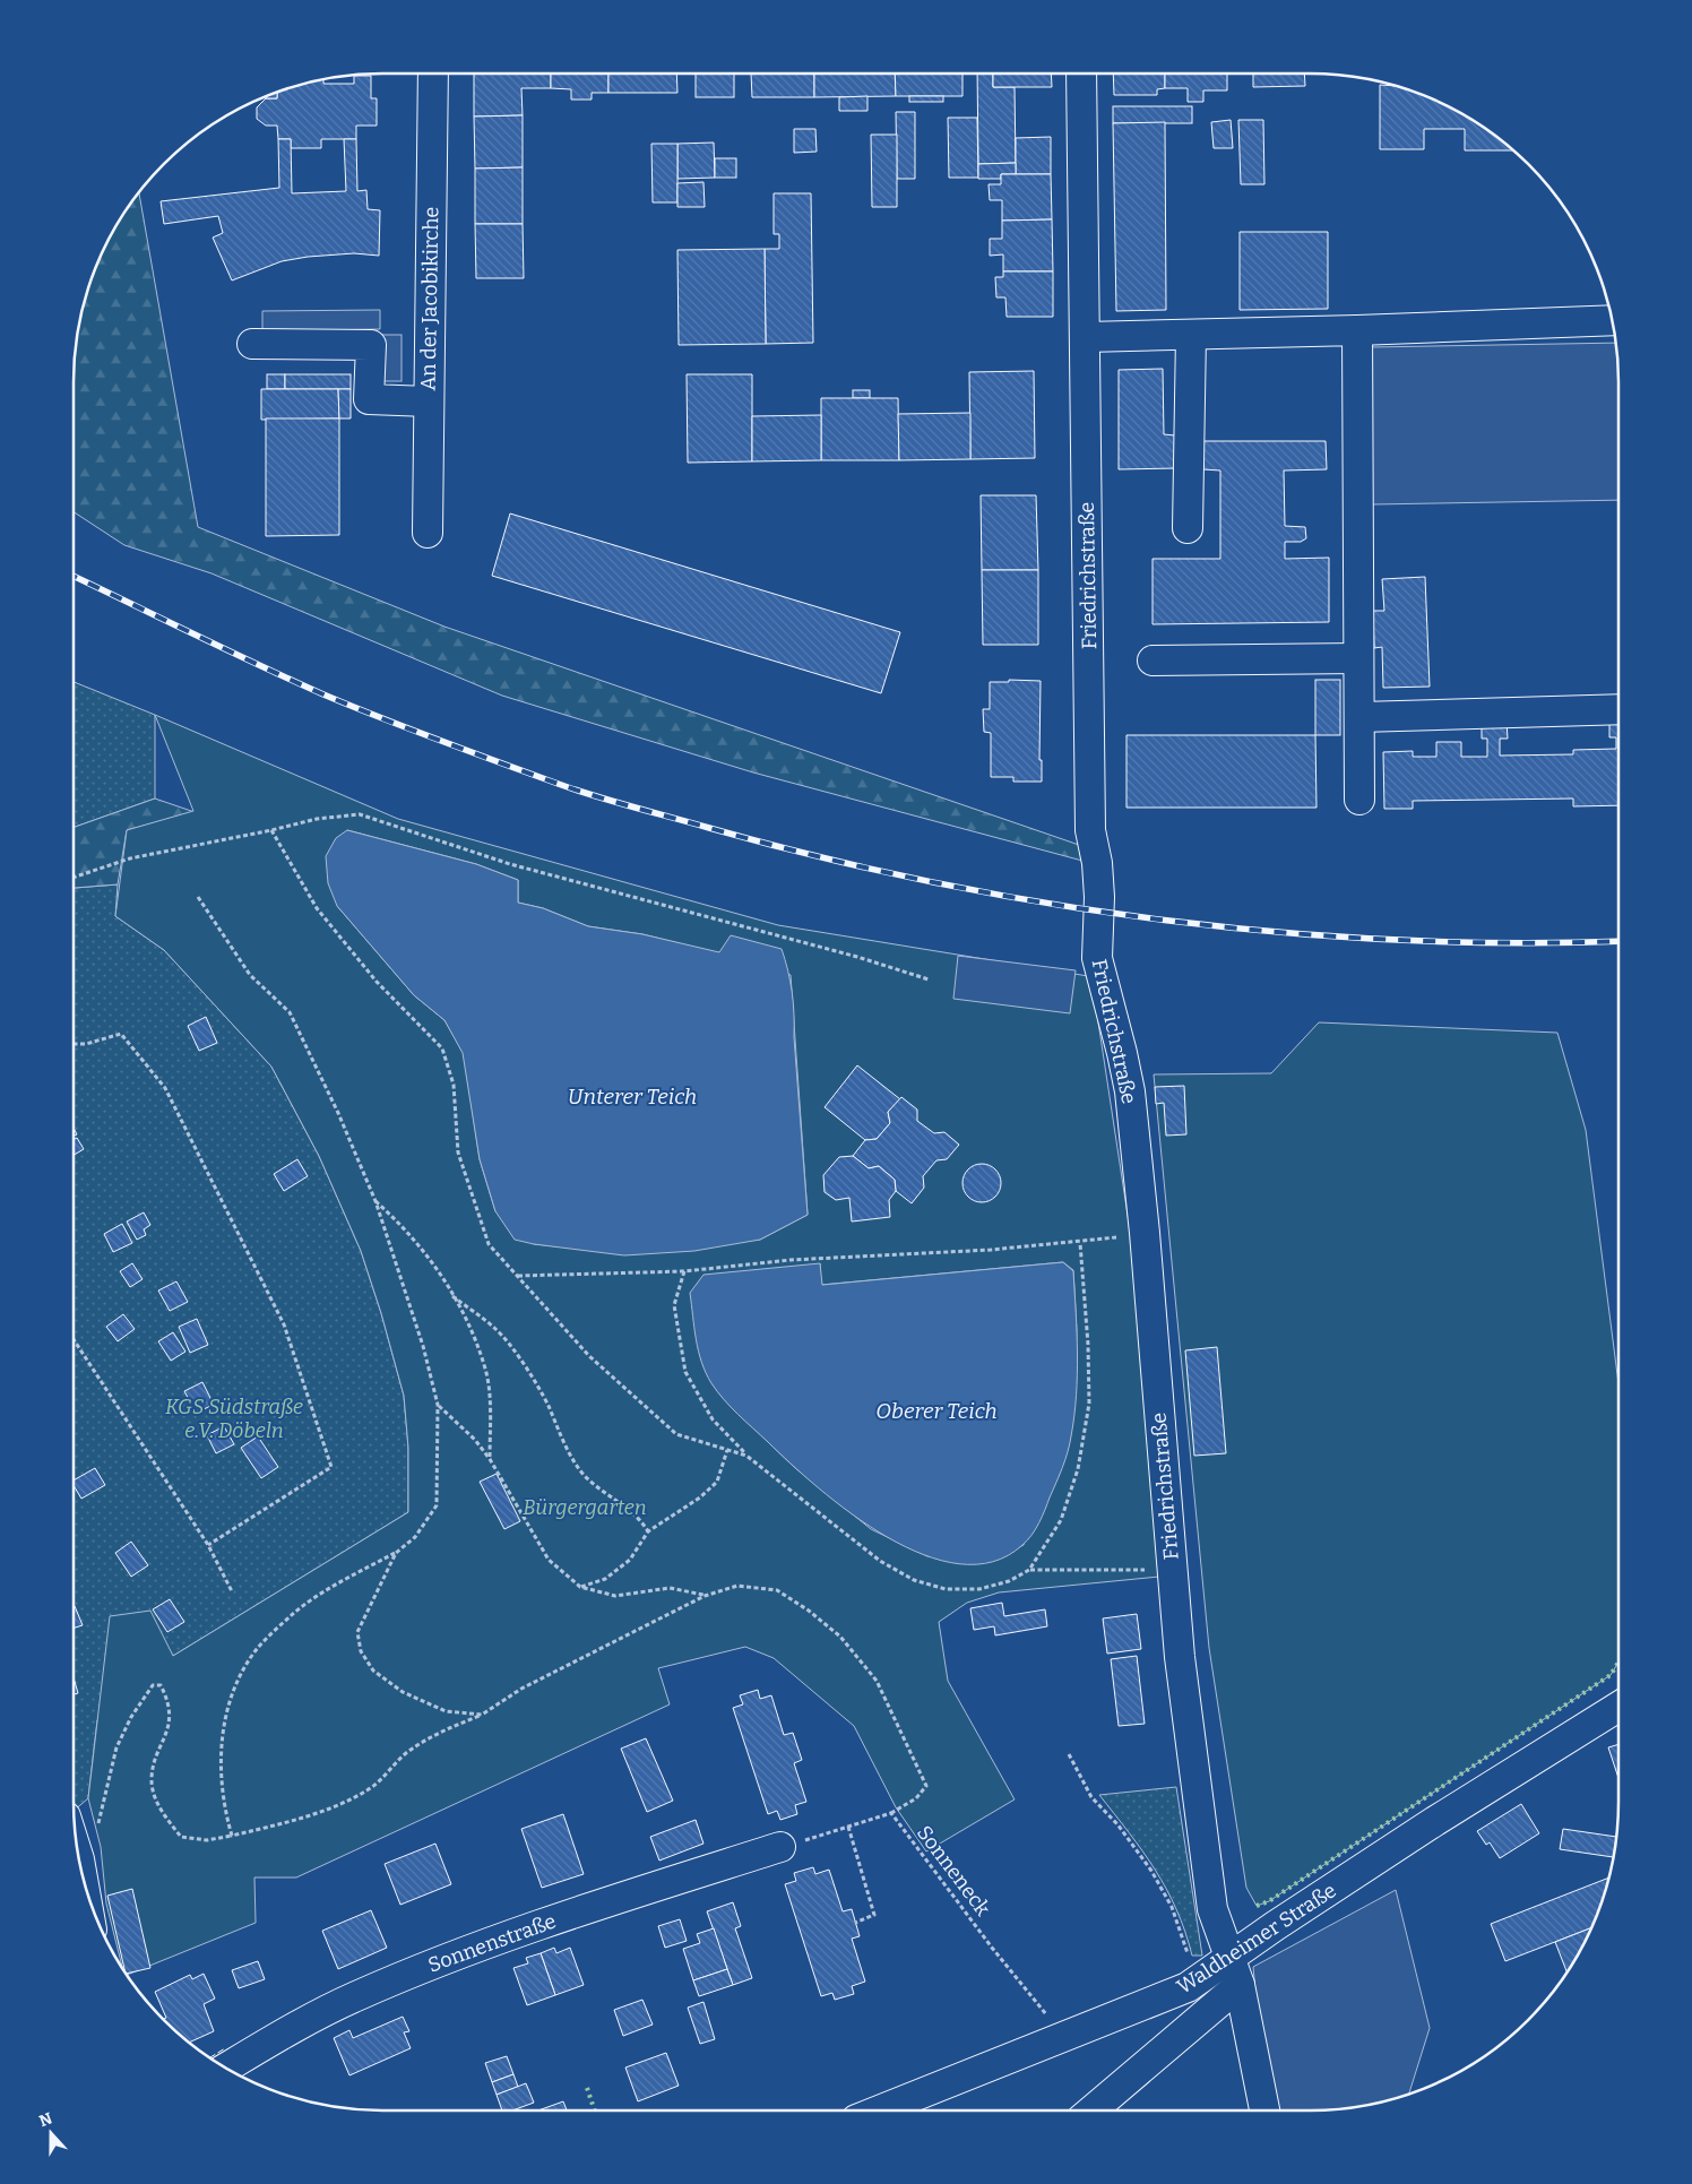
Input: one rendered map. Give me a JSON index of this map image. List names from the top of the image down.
{
  "streets": {
    "street": [
      "An der Jacobikirche",
      "Friedrichstraße",
      "Waldheimer Straße",
      "Sonnenstraße"
    ],
    "path": ["Sonneneck"]
  },
  "crossings": [
    ["Friedrichstraße", "Waldheimer Straße"],
    ["Sonneneck", "Waldheimer Straße"]
  ],
  "water": ["Unterer Teich", "Oberer Teich"],
  "parks": ["KGS Südstraße e.V. Döbeln", "Bürgergarten"],
  "north": "top"
}
